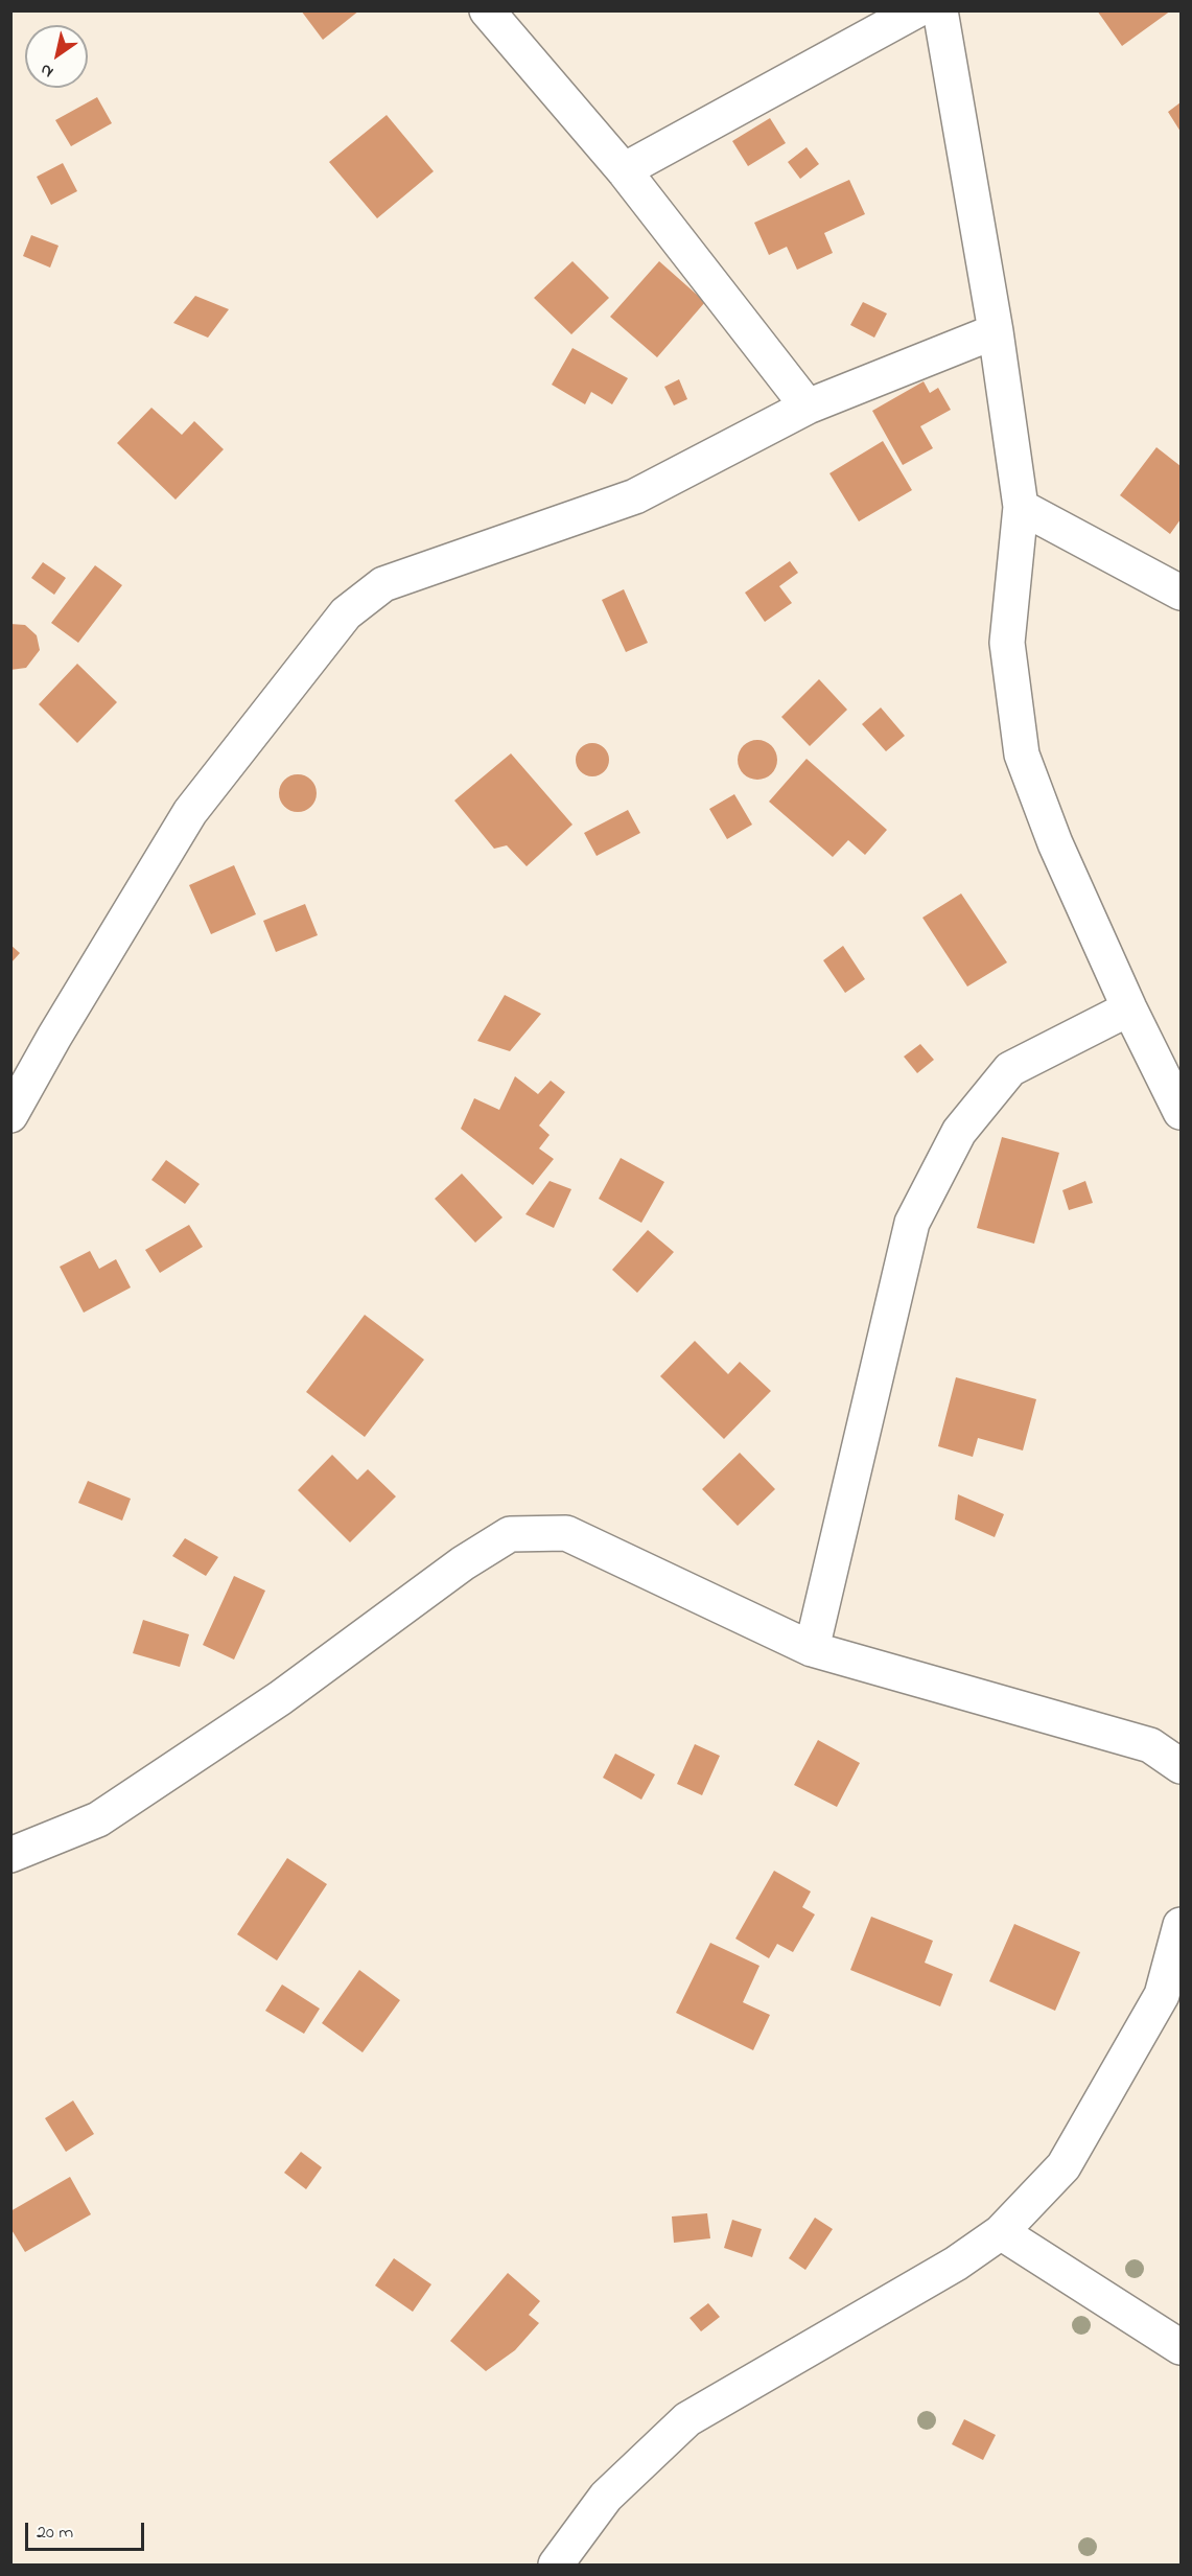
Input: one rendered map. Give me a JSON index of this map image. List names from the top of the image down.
{
  "scale_bar": "20 m",
  "north": "bottom left"
}
